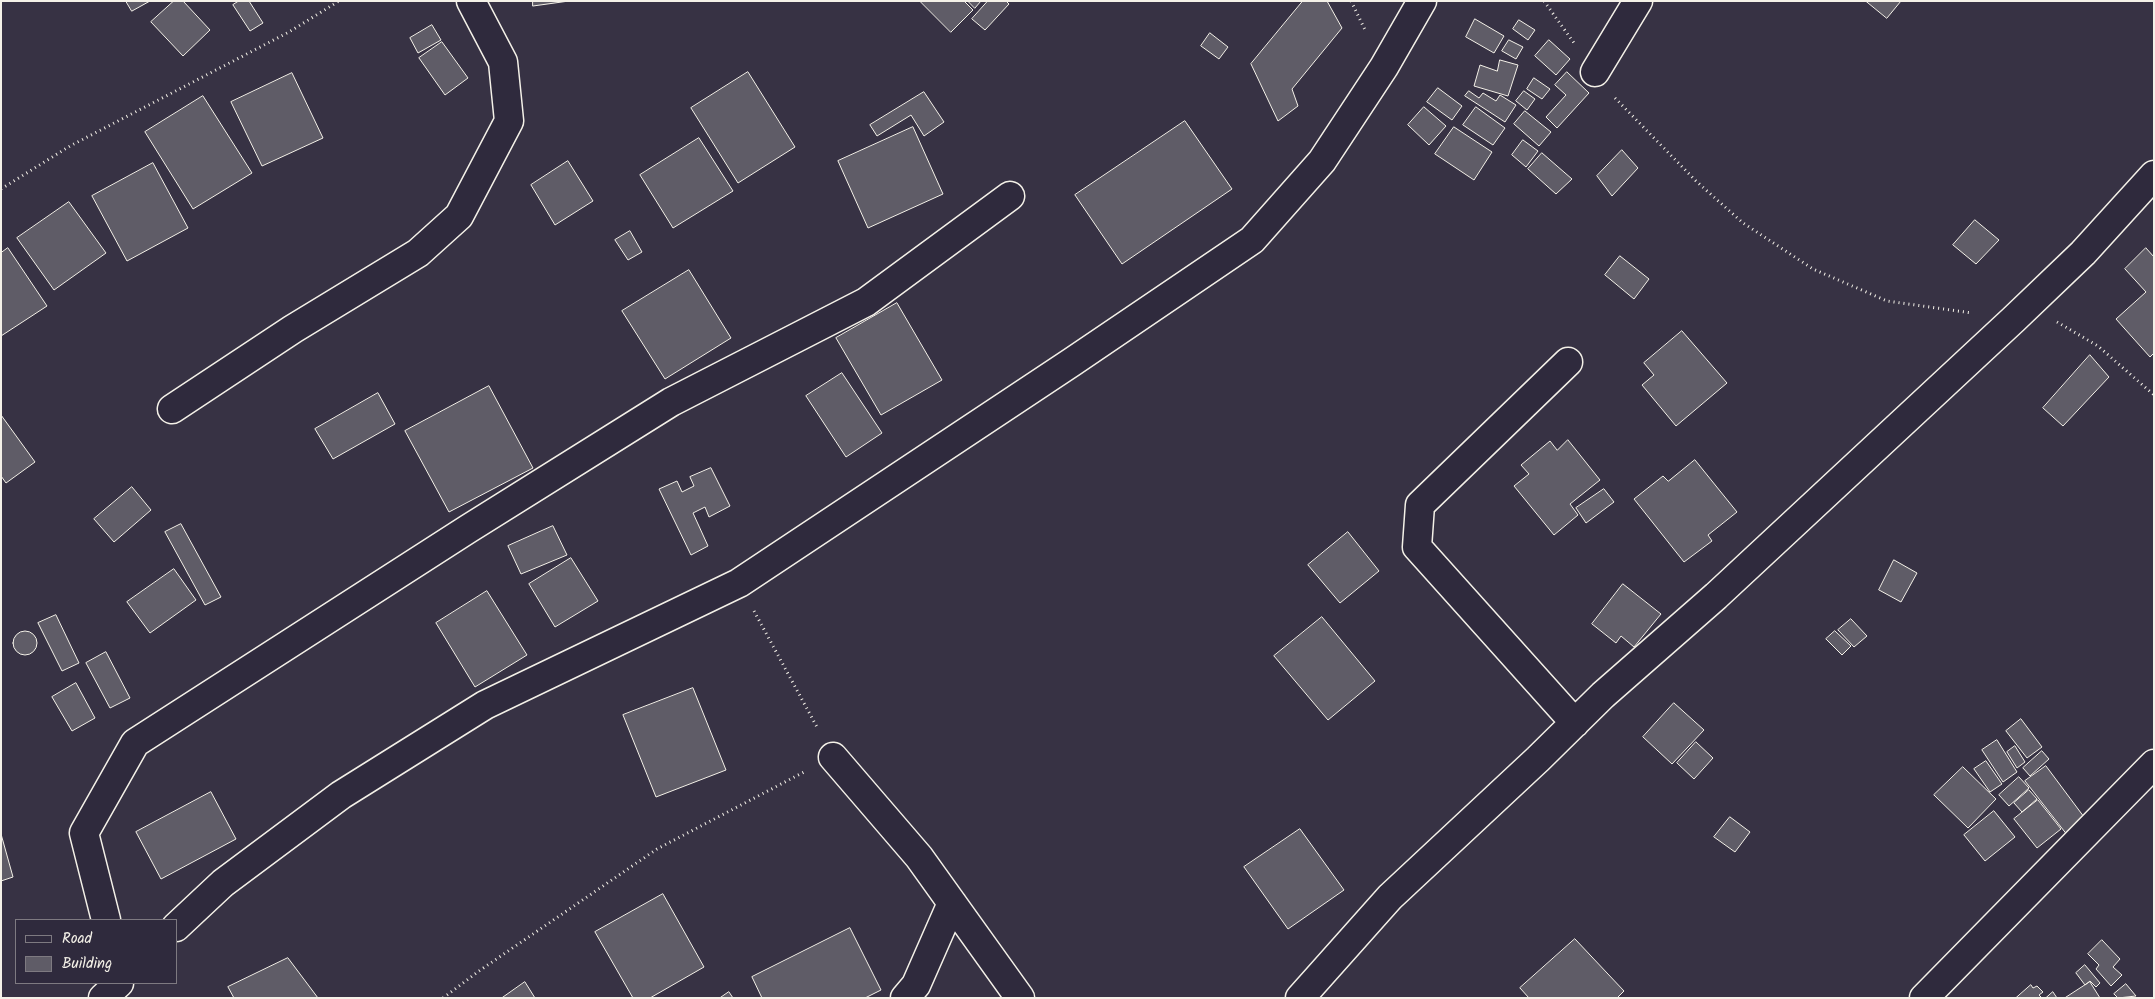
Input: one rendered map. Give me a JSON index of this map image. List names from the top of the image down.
{
  "legend": ["Road", "Building"]
}
